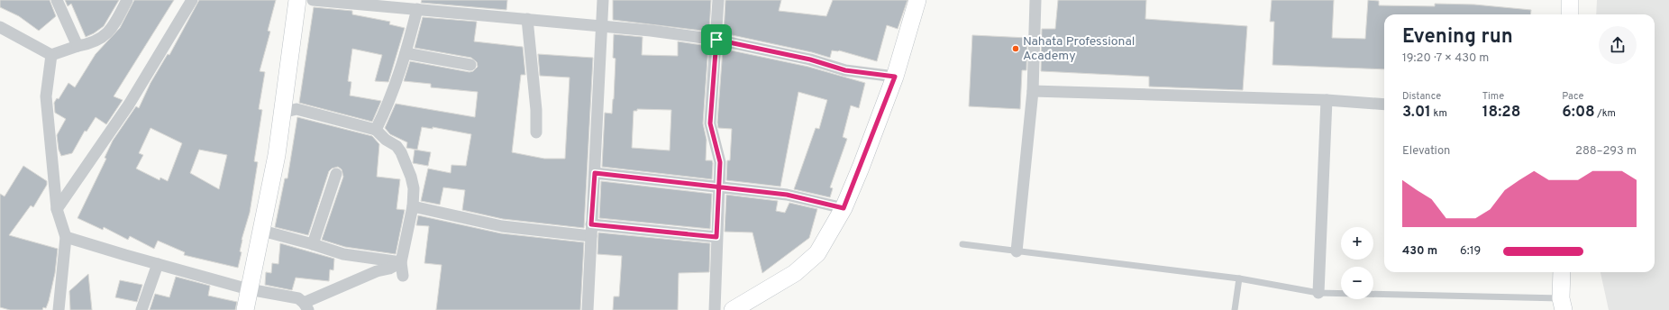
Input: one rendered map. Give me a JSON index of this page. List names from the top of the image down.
{
  "places": ["Nahata Professional Academy"],
  "page": {
    "heading": ["Evening run", "19:20 · 7 × 430 m"],
    "stats": [
      ["Distance", "3.01 km"],
      ["Time", "18:28"],
      ["Pace", "6:08 /km"]
    ],
    "chart": ["Elevation", "288–293 m"],
    "map_buttons": ["+", "−"],
    "list": [
      {
        "name": "430 m",
        "note": "6:19"
      }
    ]
  }
}
